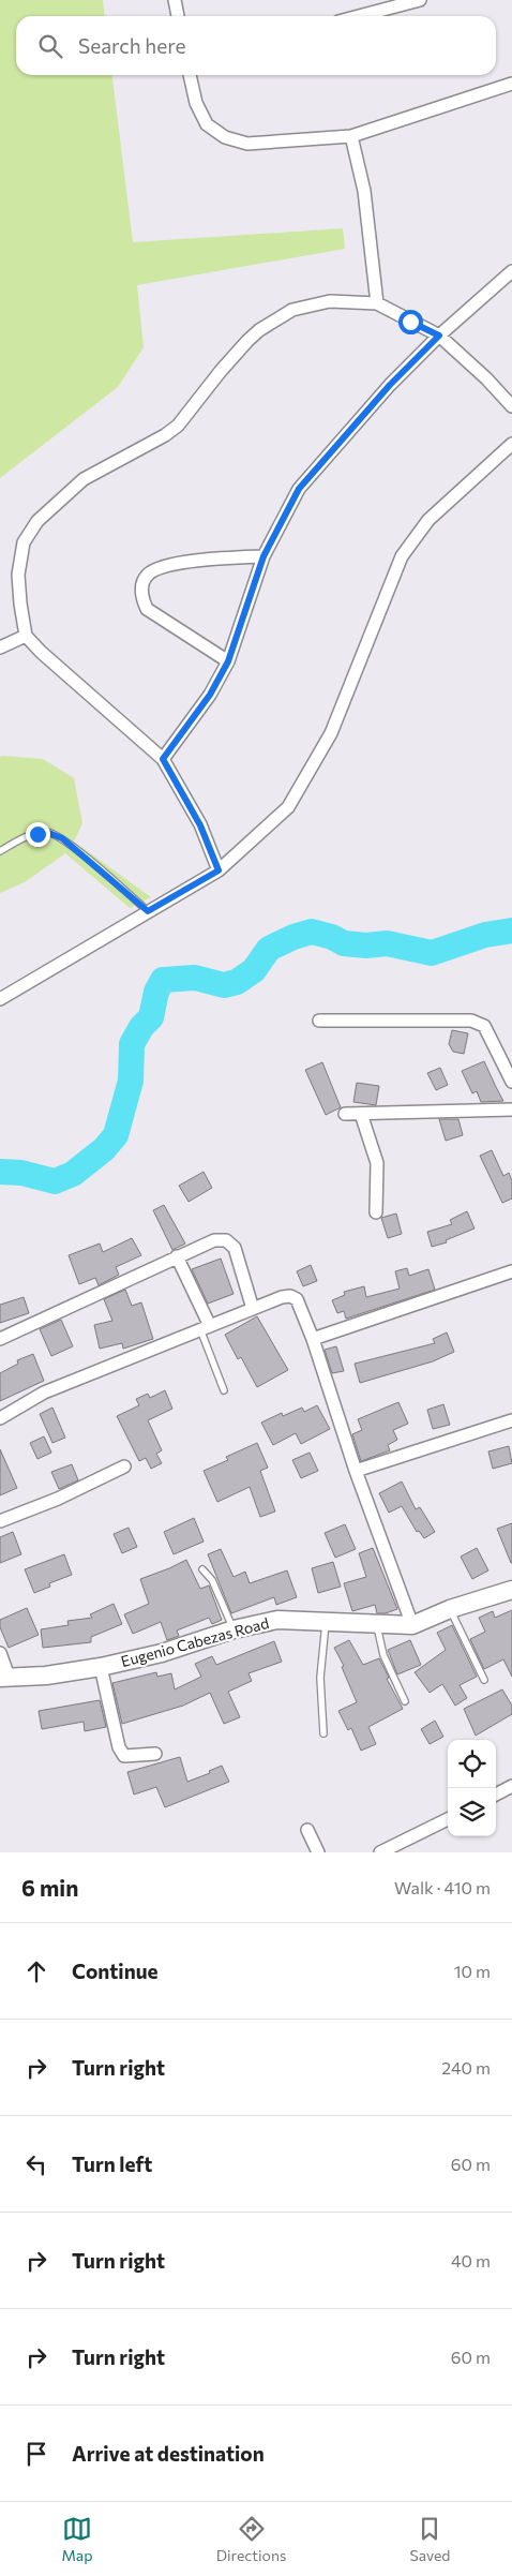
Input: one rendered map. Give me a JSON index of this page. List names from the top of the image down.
{
  "streets": {
    "street": ["Eugenio Cabezas Road"]
  },
  "page": {
    "search": "Search here",
    "heading": ["6 min", "Walk · 410 m"],
    "list": [
      ["Continue", "10 m"],
      ["Turn right", "240 m"],
      ["Turn left", "60 m"],
      ["Turn right", "40 m"],
      ["Turn right", "60 m"],
      "Arrive at destination"
    ],
    "nav": ["Map", "Directions", "Saved"]
  }
}
